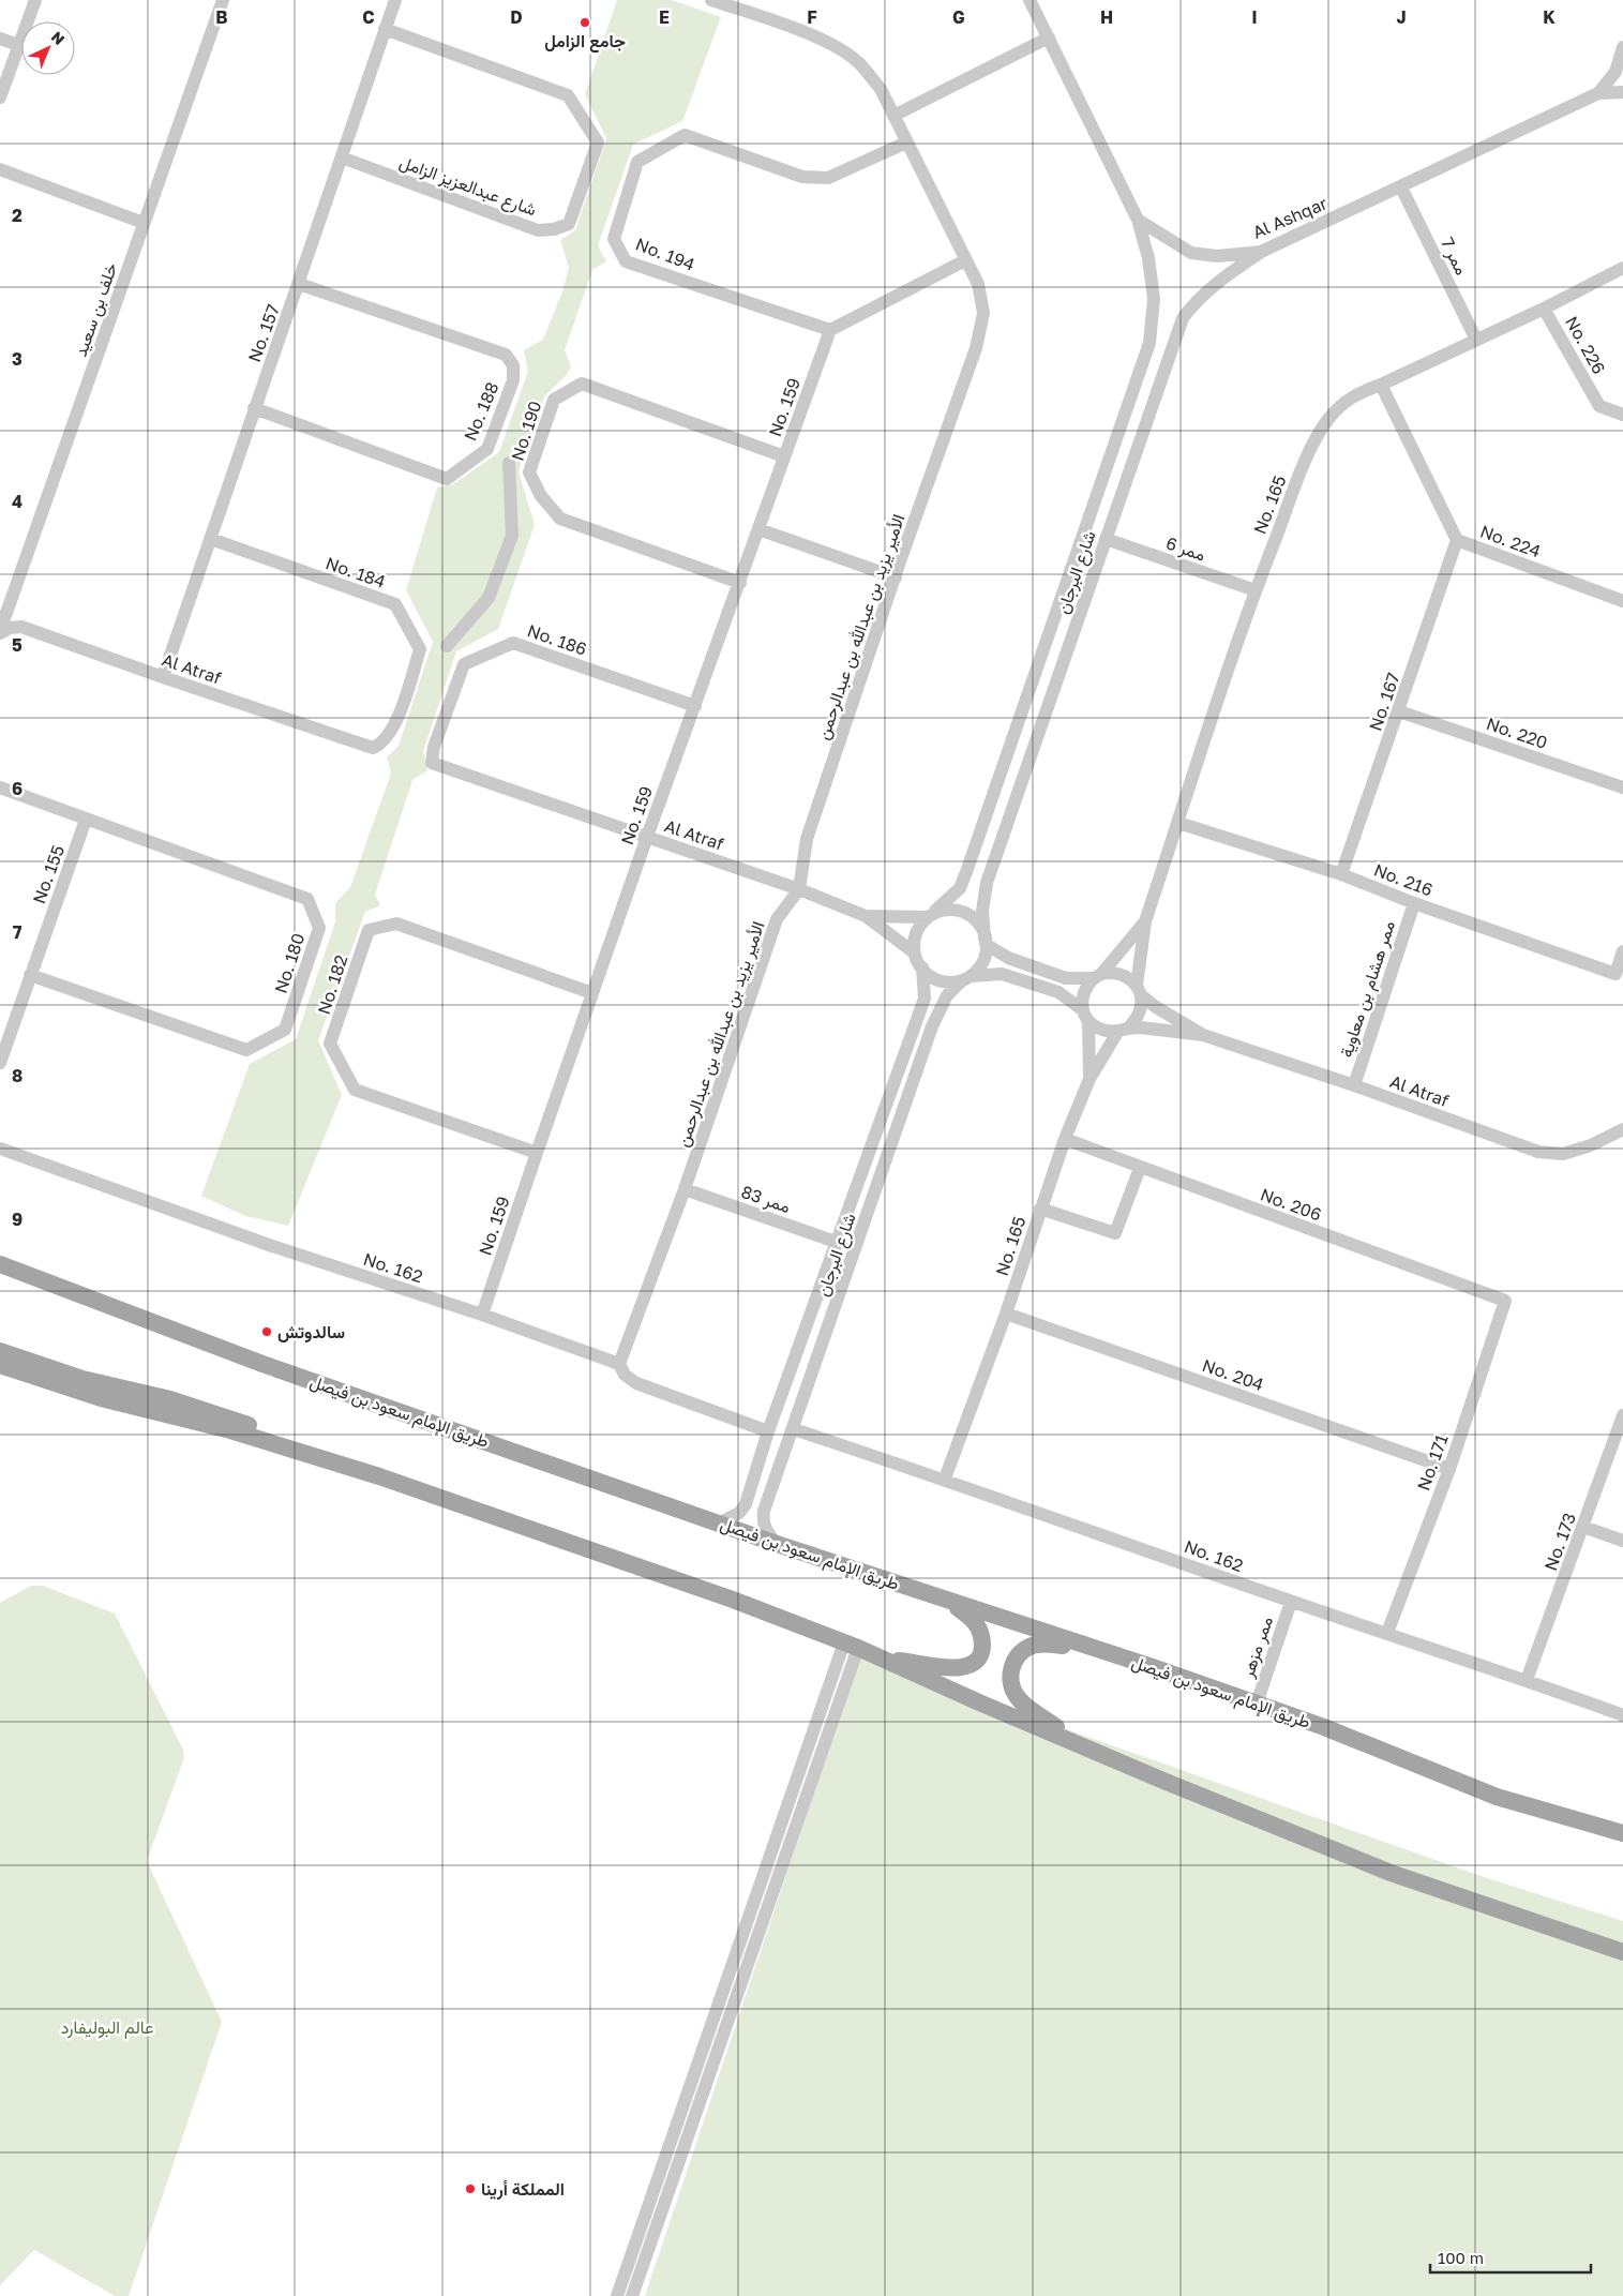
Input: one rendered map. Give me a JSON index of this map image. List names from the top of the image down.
{
  "streets": {
    "main road": ["طريق الإمام سعود بن فيصل"],
    "street": [
      "شارع عبدالعزيز الزامل",
      "Al Ashqar",
      "No. 194",
      "ممر 7",
      "خلف بن سعيد",
      "No. 157",
      "No. 226",
      "No. 159",
      "No. 188",
      "No. 190",
      "No. 165",
      "No. 224",
      "ممر 6",
      "No. 184",
      "شارع البرجان",
      "الأمير يزيد بن عبدالله بن عبدالرحمن",
      "No. 186",
      "Al Atraf",
      "No. 167",
      "No. 220",
      "No. 155",
      "No. 216",
      "No. 180",
      "No. 182",
      "ممر هشام بن معاوية",
      "ممر 83",
      "No. 206",
      "No. 162",
      "No. 204",
      "No. 171",
      "No. 173",
      "ممر مزهر"
    ]
  },
  "crossings": [
    ["شارع عبدالعزيز الزامل", "No. 157"],
    ["Al Ashqar", "ممر 7"],
    ["Al Ashqar", "شارع البرجان"],
    ["No. 194", "No. 159"],
    ["No. 194", "الأمير يزيد بن عبدالله بن عبدالرحمن"],
    ["ممر 7", "No. 165"],
    ["خلف بن سعيد", "Al Atraf"],
    ["No. 157", "No. 188"],
    ["No. 157", "No. 184"],
    ["No. 157", "Al Atraf"],
    ["No. 226", "No. 165"],
    ["No. 159", "No. 190"],
    ["No. 159", "No. 186"],
    ["No. 159", "Al Atraf"],
    ["No. 159", "No. 182"],
    ["No. 159", "No. 162"],
    ["No. 165", "No. 224"],
    ["No. 165", "ممر 6"],
    ["No. 165", "Al Atraf"],
    ["No. 165", "No. 216"],
    ["No. 165", "No. 206"],
    ["No. 165", "No. 162"],
    ["No. 165", "No. 204"],
    ["No. 224", "No. 167"],
    ["ممر 6", "شارع البرجان"],
    ["No. 184", "Al Atraf"],
    ["شارع البرجان", "ممر 83"],
    ["شارع البرجان", "No. 162"],
    ["شارع البرجان", "طريق الإمام سعود بن فيصل"],
    ["الأمير يزيد بن عبدالله بن عبدالرحمن", "Al Atraf"],
    ["الأمير يزيد بن عبدالله بن عبدالرحمن", "ممر 83"],
    ["الأمير يزيد بن عبدالله بن عبدالرحمن", "No. 162"],
    ["No. 186", "Al Atraf"],
    ["Al Atraf", "ممر هشام بن معاوية"],
    ["No. 167", "No. 220"],
    ["No. 167", "No. 216"],
    ["No. 155", "No. 180"],
    ["No. 216", "ممر هشام بن معاوية"],
    ["No. 206", "No. 171"],
    ["No. 162", "No. 171"],
    ["No. 162", "No. 173"],
    ["No. 162", "ممر مزهر"],
    ["No. 204", "No. 171"],
    ["طريق الإمام سعود بن فيصل", "ممر مزهر"]
  ],
  "parks": ["عالم البوليفارد"],
  "places": ["جامع الزامل", "سالدوتش", "المملكة أرينا"],
  "scale_bar": "100 m",
  "north": "top right",
  "grid": {
    "columns": [
      "B",
      "C",
      "D",
      "E",
      "F",
      "G",
      "H",
      "I",
      "J",
      "K"
    ],
    "rows": [
      "2",
      "3",
      "4",
      "5",
      "6",
      "7",
      "8",
      "9"
    ]
  }
}
